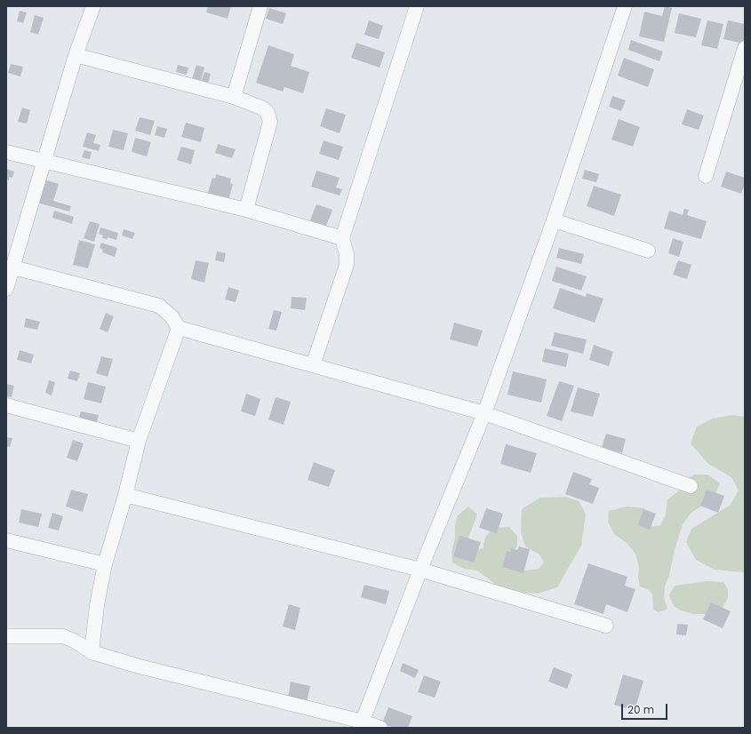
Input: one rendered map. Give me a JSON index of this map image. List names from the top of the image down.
{
  "scale_bar": "20 m"
}
